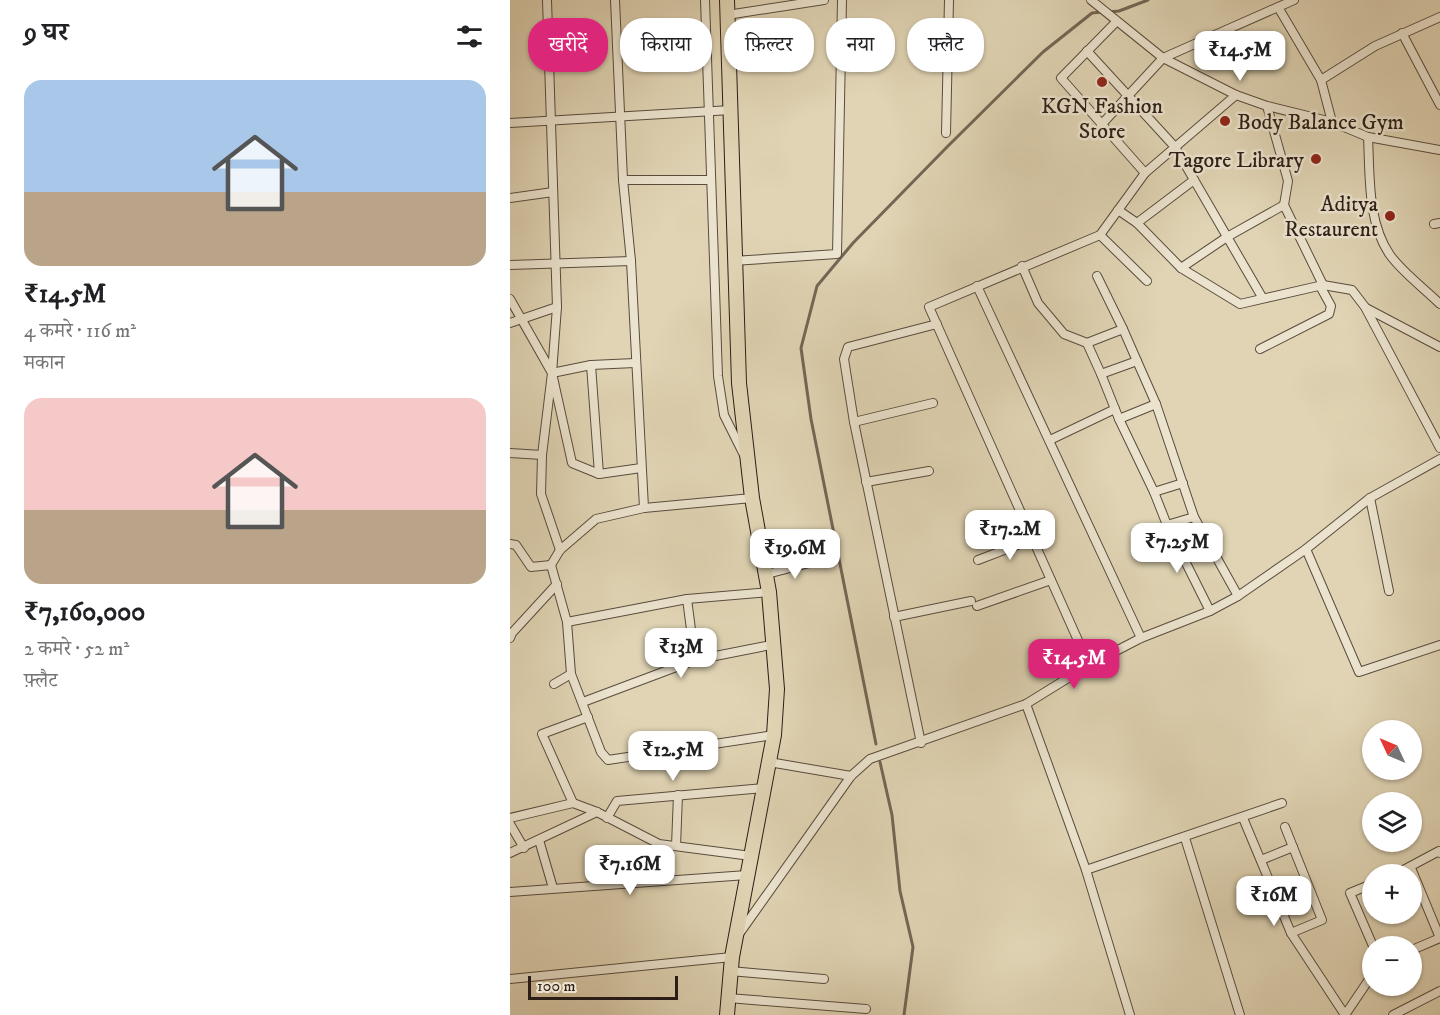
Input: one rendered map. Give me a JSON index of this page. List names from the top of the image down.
{
  "places": [
    "KGN Fashion Store",
    "Body Balance Gym",
    "Tagore Library",
    "Aditya Restaurent"
  ],
  "scale_bar": "100 m",
  "north": "top left",
  "page": {
    "heading": "9 घर",
    "chip": [
      "खरीदें",
      "किराया",
      "फ़िल्टर",
      "नया",
      "फ़्लैट"
    ],
    "price": [
      "₹14.5M",
      "₹17.2M",
      "₹7.25M",
      "₹19.6M",
      "₹13M",
      "₹14.5M",
      "₹12.5M",
      "₹7.16M",
      "₹16M"
    ],
    "list": [
      {
        "name": "₹14.5M",
        "note": "4 कमरे · 116 m² · मकान"
      },
      {
        "name": "₹7,160,000",
        "note": "2 कमरे · 52 m² · फ़्लैट"
      }
    ],
    "map_buttons": ["+", "−"],
    "scale": "100 m"
  }
}
